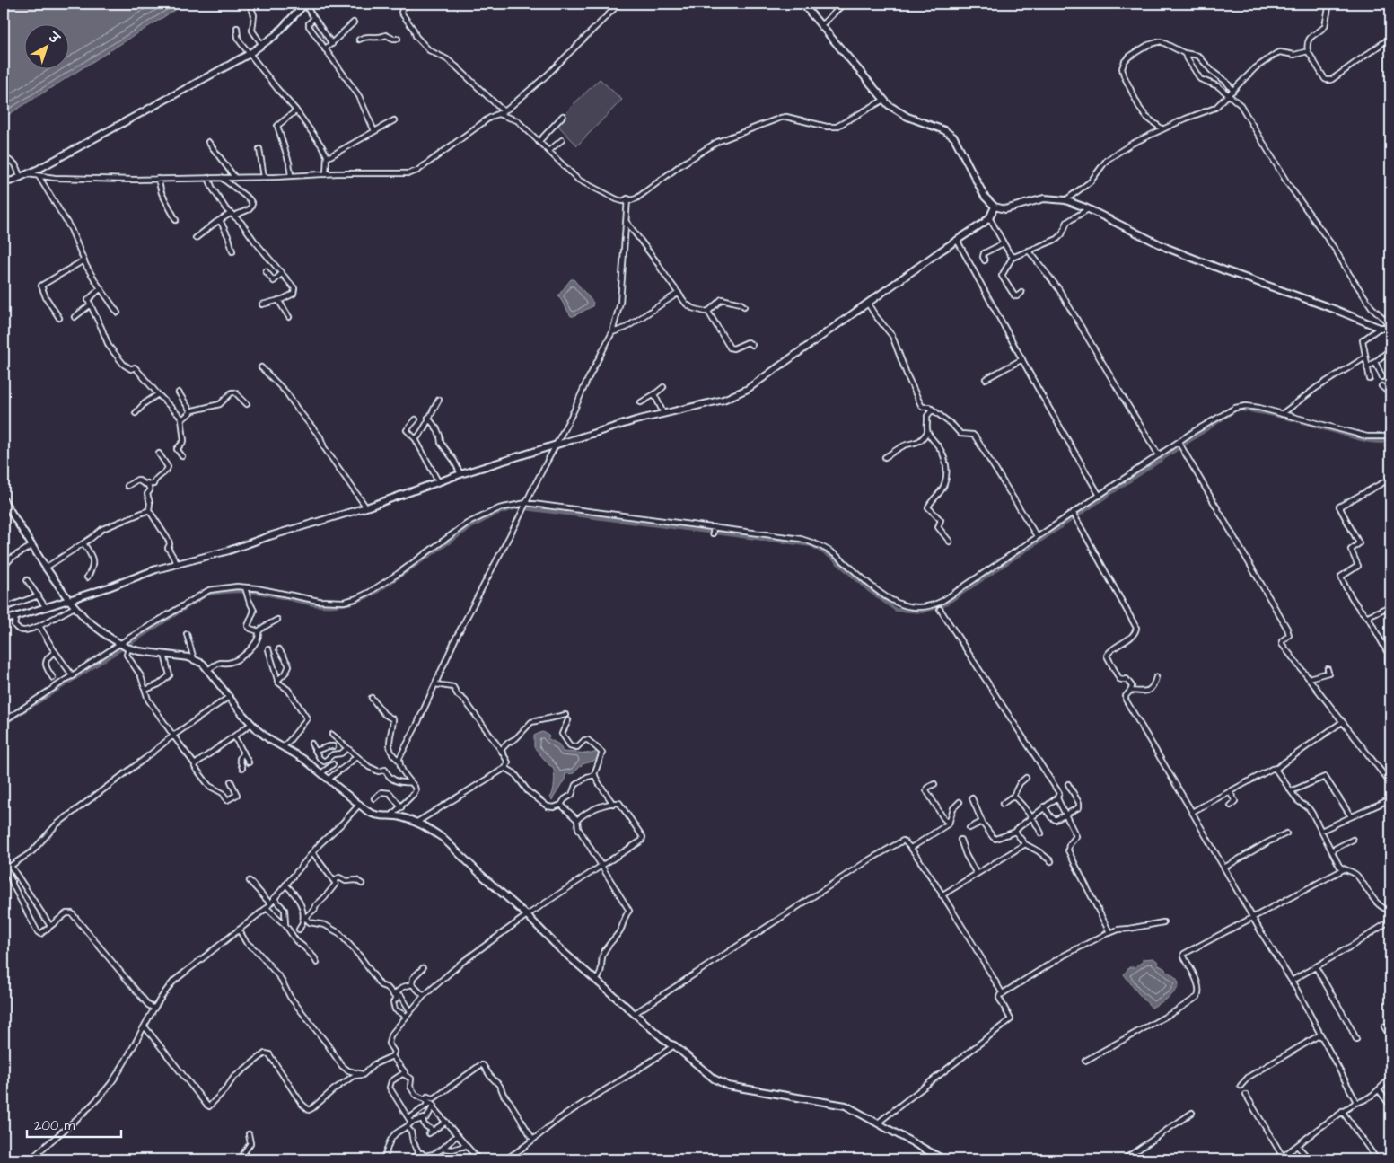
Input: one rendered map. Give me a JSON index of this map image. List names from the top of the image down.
{
  "scale_bar": "200 m",
  "north": "top right"
}
